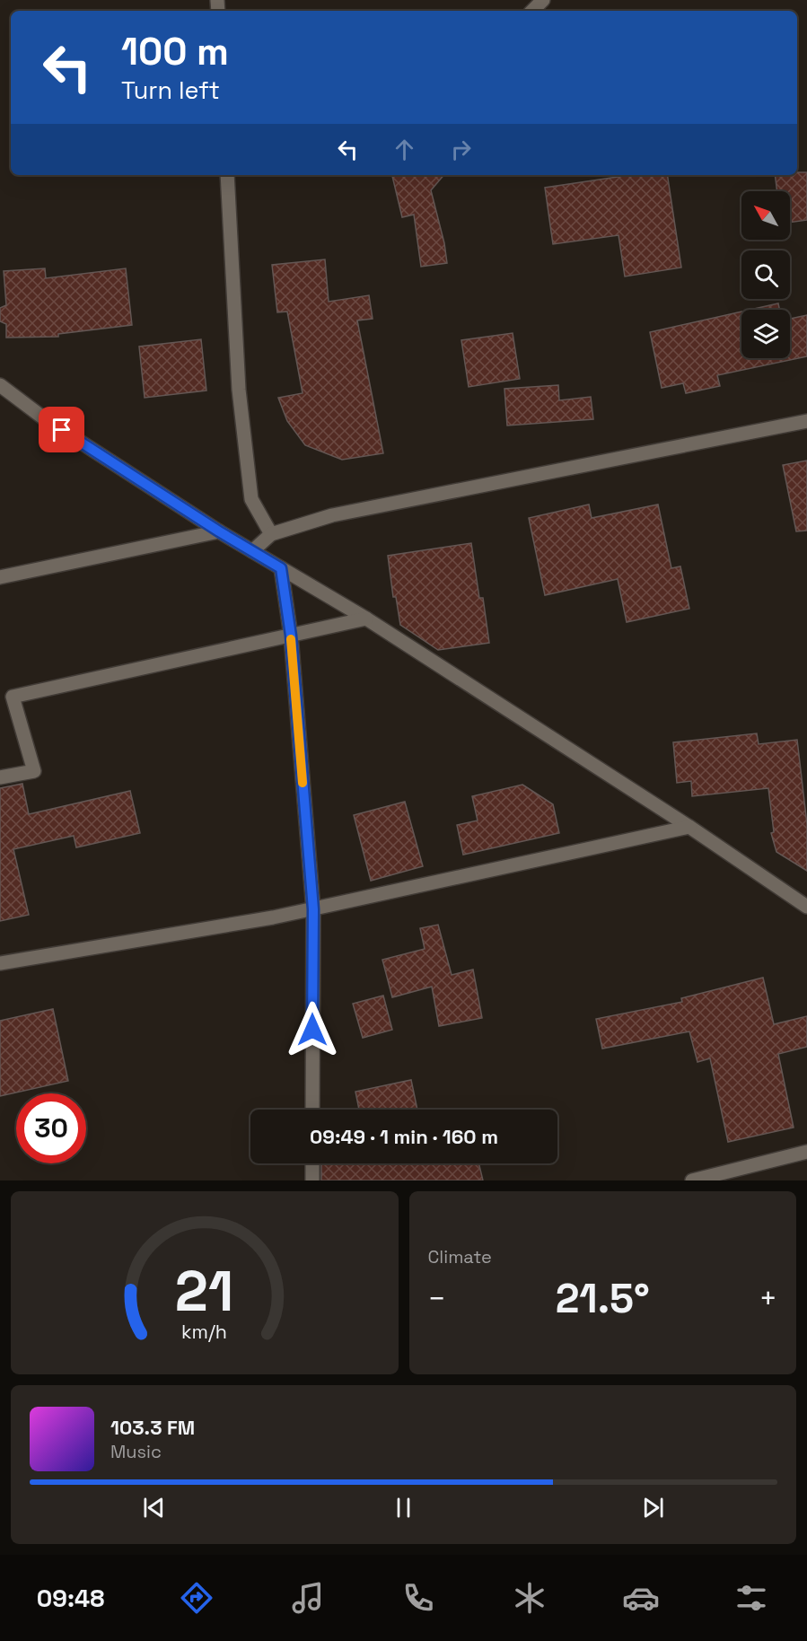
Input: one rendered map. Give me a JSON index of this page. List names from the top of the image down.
{
  "north": "top left",
  "page": {
    "turn": ["100 m", "Turn left"],
    "limit": "30",
    "trip": "09:49 · 1 min · 160 m",
    "tile": "Climate",
    "heat": ["−", "21.5°", "+"],
    "song": ["103.3 FM", "Music"],
    "tabs": "09:48",
    "gauge": ["21", "km/h"]
  }
}
